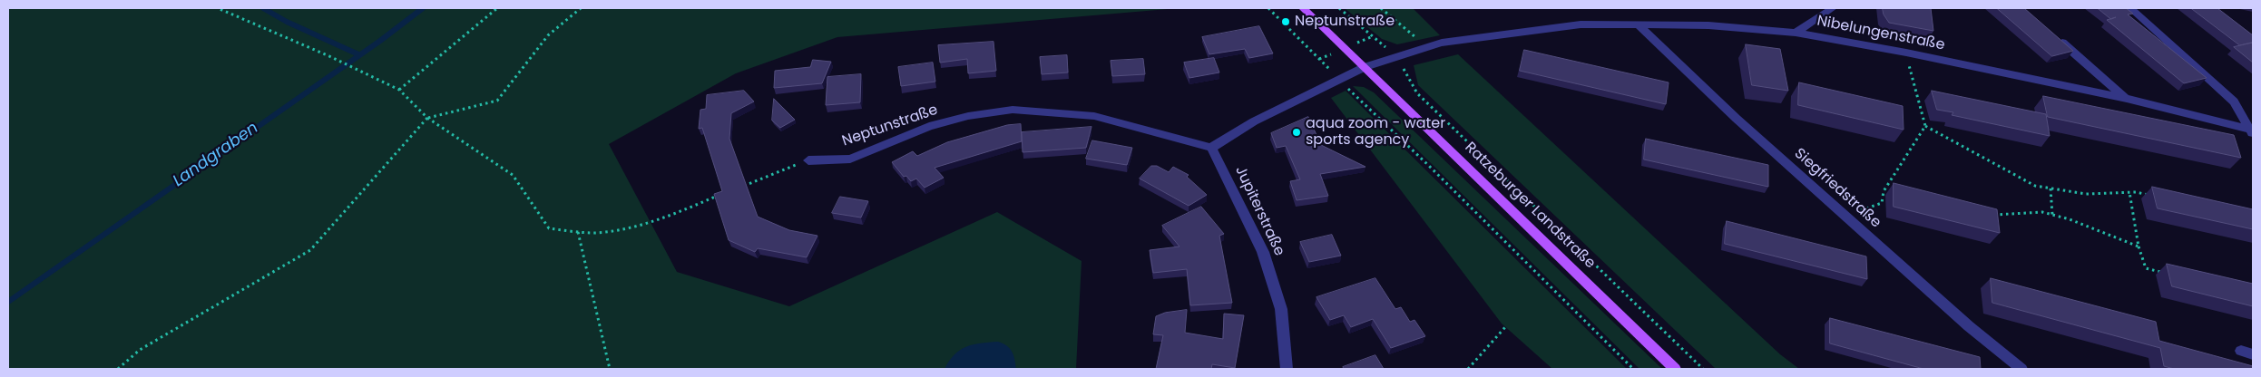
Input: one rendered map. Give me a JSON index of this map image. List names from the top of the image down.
{
  "streets": {
    "main road": ["Ratzeburger Landstraße"],
    "street": [
      "Nibelungenstraße",
      "Neptunstraße",
      "Siegfriedstraße",
      "Jupiterstraße"
    ]
  },
  "crossings": [
    ["Nibelungenstraße", "Siegfriedstraße"],
    ["Nibelungenstraße", "Ratzeburger Landstraße"],
    ["Neptunstraße", "Jupiterstraße"]
  ],
  "water": ["Landgraben"],
  "places": ["Neptunstraße", "aqua zoom - water sports agency"]
}
